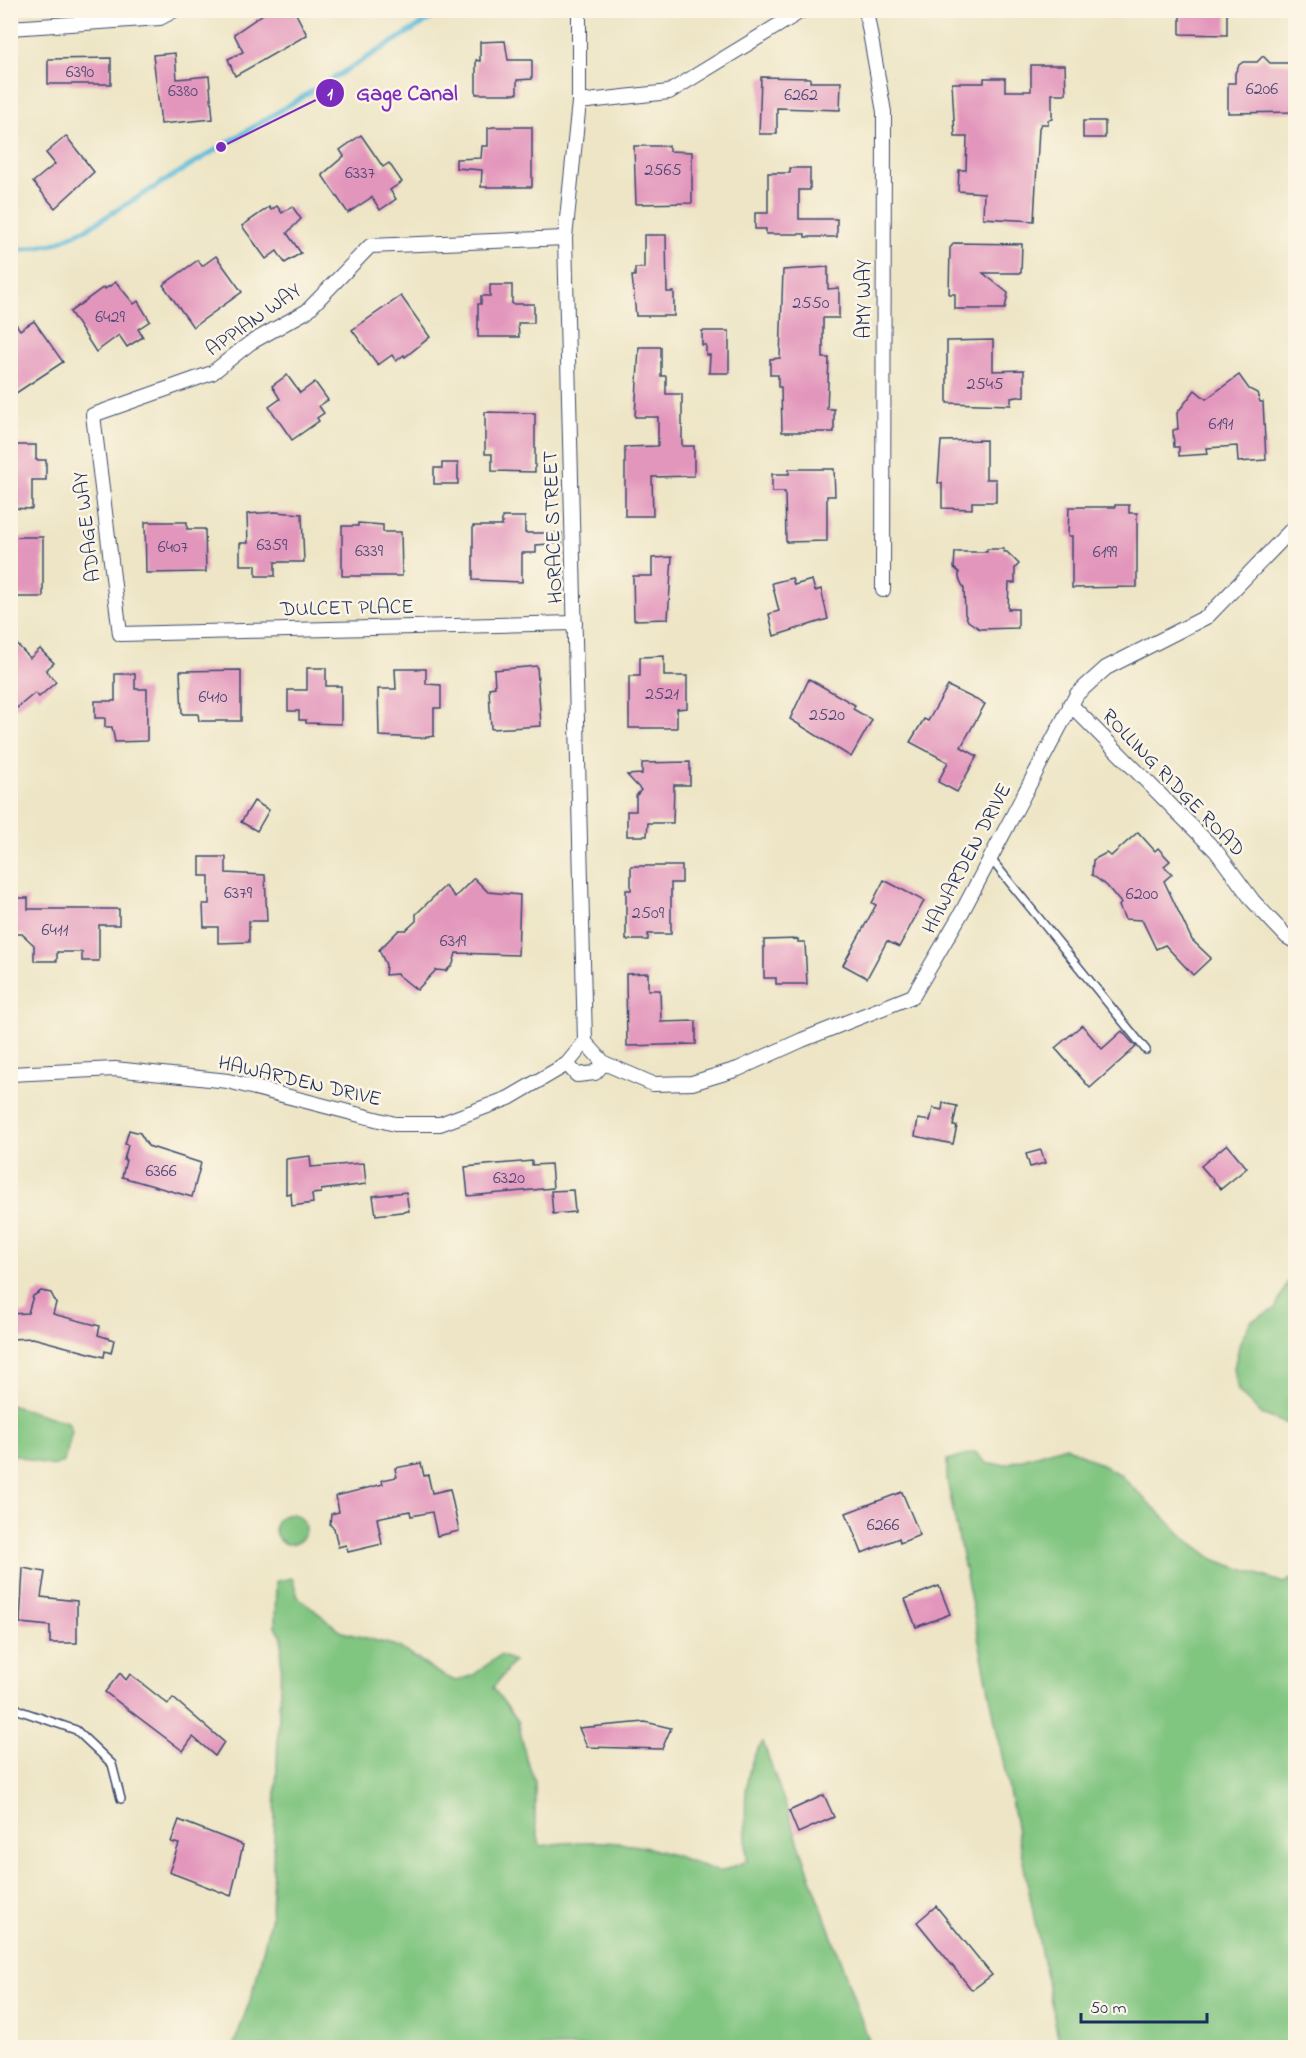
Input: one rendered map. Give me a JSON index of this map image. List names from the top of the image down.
{
  "streets": {
    "street": [
      "AMY WAY",
      "APPIAN WAY",
      "ADAGE WAY",
      "HORACE STREET",
      "DULCET PLACE",
      "ROLLING RIDGE ROAD",
      "HAWARDEN DRIVE"
    ]
  },
  "crossings": [
    ["APPIAN WAY", "ADAGE WAY"],
    ["APPIAN WAY", "HORACE STREET"],
    ["ADAGE WAY", "DULCET PLACE"],
    ["HORACE STREET", "DULCET PLACE"],
    ["HORACE STREET", "HAWARDEN DRIVE"],
    ["ROLLING RIDGE ROAD", "HAWARDEN DRIVE"]
  ],
  "places": ["Gage Canal"],
  "house_numbers": [
    "6390",
    "6206",
    "6380",
    "6262",
    "2565",
    "6337",
    "2550",
    "6429",
    "2545",
    "6191",
    "6359",
    "6407",
    "6339",
    "6199",
    "2521",
    "6410",
    "2520",
    "6379",
    "6200",
    "2509",
    "6411",
    "6319",
    "6366",
    "6320",
    "6266"
  ],
  "scale_bar": "50 m"
}
